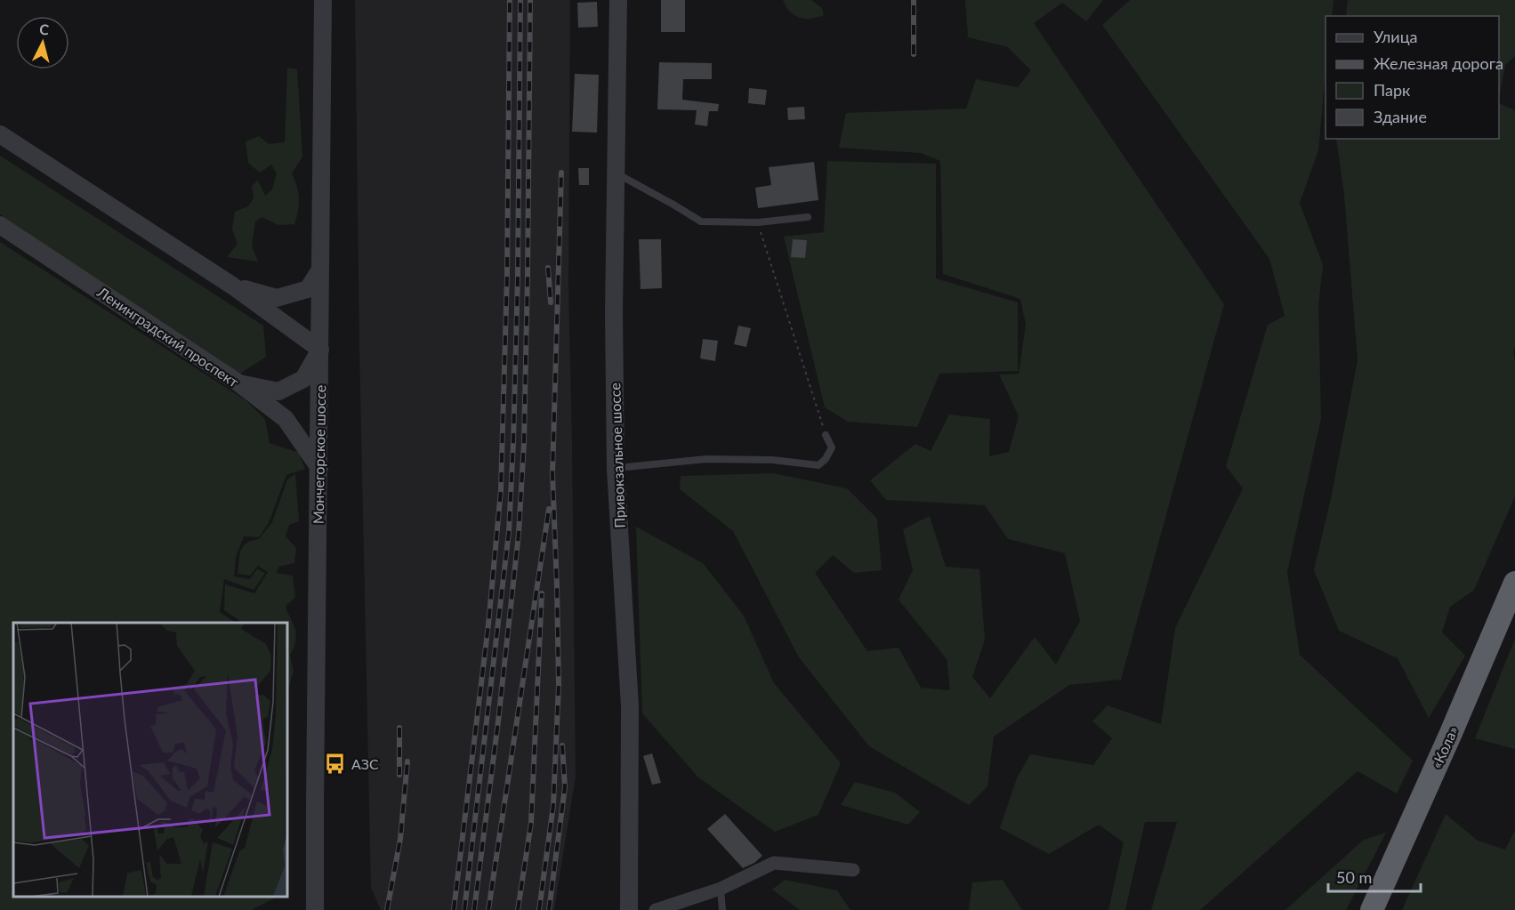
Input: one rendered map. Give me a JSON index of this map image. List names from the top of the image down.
{
  "streets": {
    "highway": ["«Кола»"],
    "street": ["Ленинградский проспект", "Мончегорское шоссе", "Привокзальное шоссе"]
  },
  "crossings": [
    ["Ленинградский проспект", "Мончегорское шоссе"]
  ],
  "places": {
    "bus stop": ["АЗС"]
  },
  "legend": [
    "Улица",
    "Железная дорога",
    "Парк",
    "Здание"
  ],
  "scale_bar": "50 m",
  "north": "top"
}
